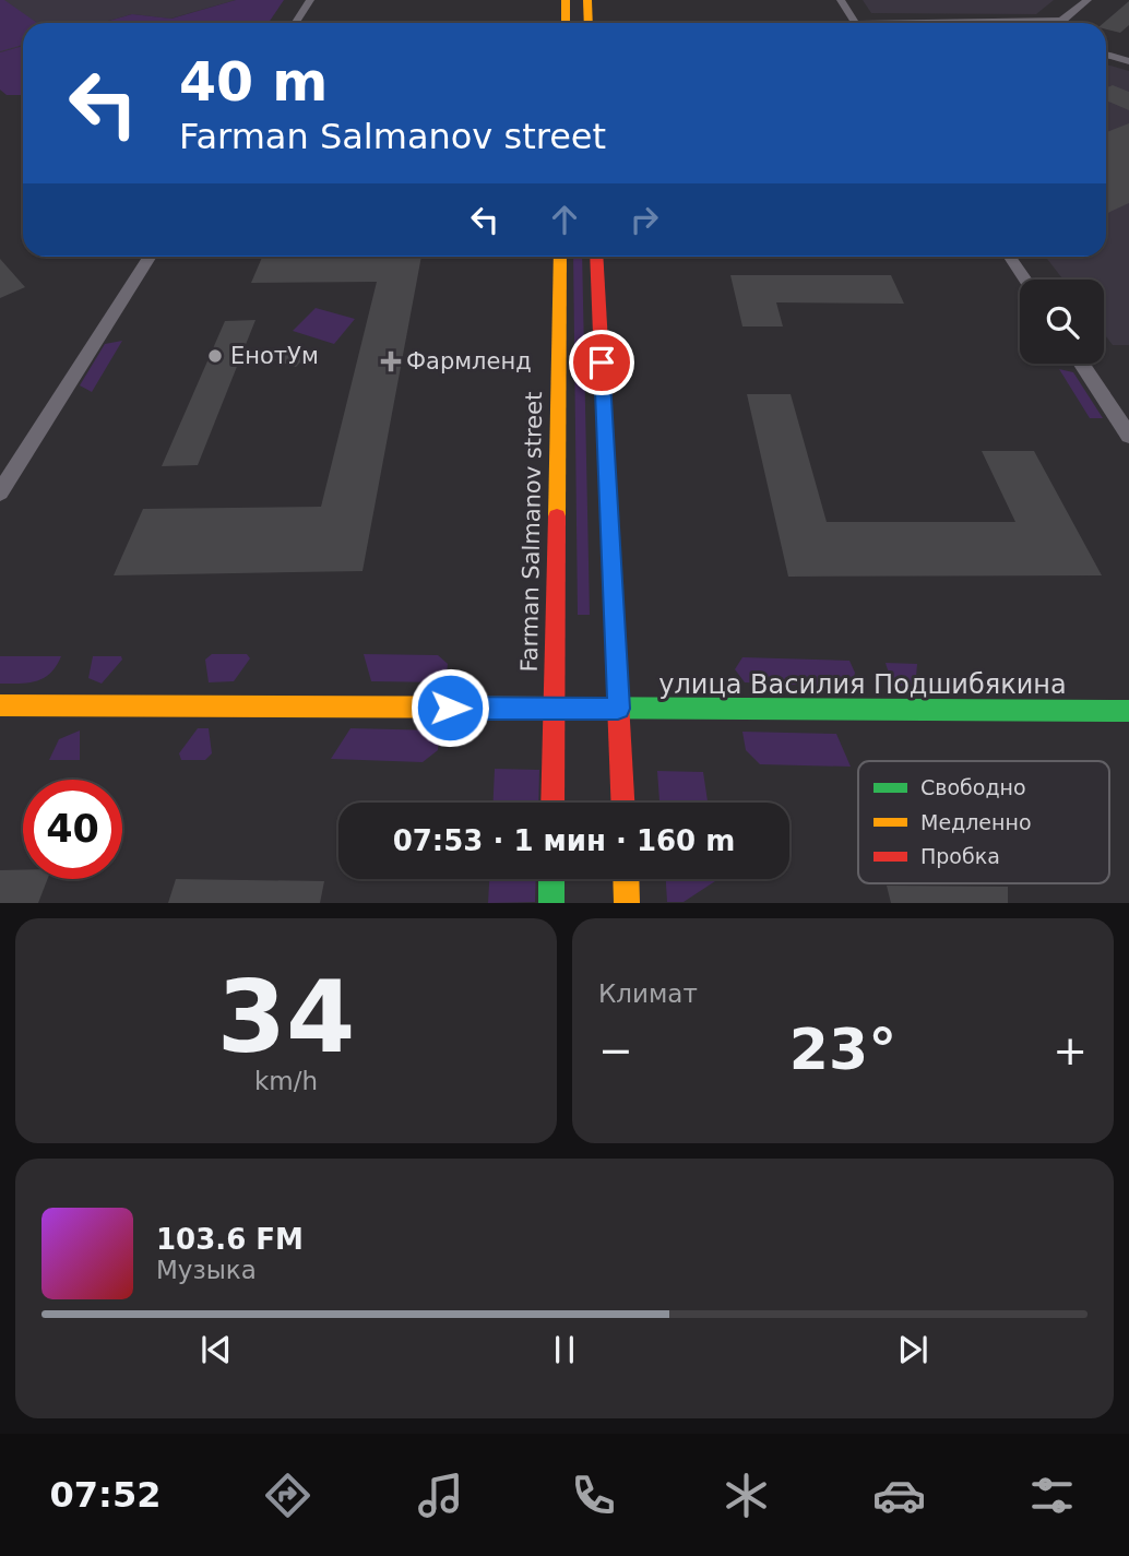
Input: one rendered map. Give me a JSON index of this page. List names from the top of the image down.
{
  "streets": {
    "street": ["Farman Salmanov street", "улица Василия Подшибякина"]
  },
  "crossings": [
    ["Farman Salmanov street", "улица Василия Подшибякина"]
  ],
  "places": {
    "other": ["ЕнотУм"],
    "health": ["Фармленд"]
  },
  "legend": ["Свободно", "Медленно", "Пробка"],
  "page": {
    "turn": ["40 m", "Farman Salmanov street"],
    "limit": "40",
    "trip": "07:53 · 1 мин · 160 m",
    "tile": [
      ["34", "km/h"],
      "Климат"
    ],
    "heat": ["−", "23°", "+"],
    "song": ["103.6 FM", "Музыка"],
    "tabs": "07:52"
  }
}
